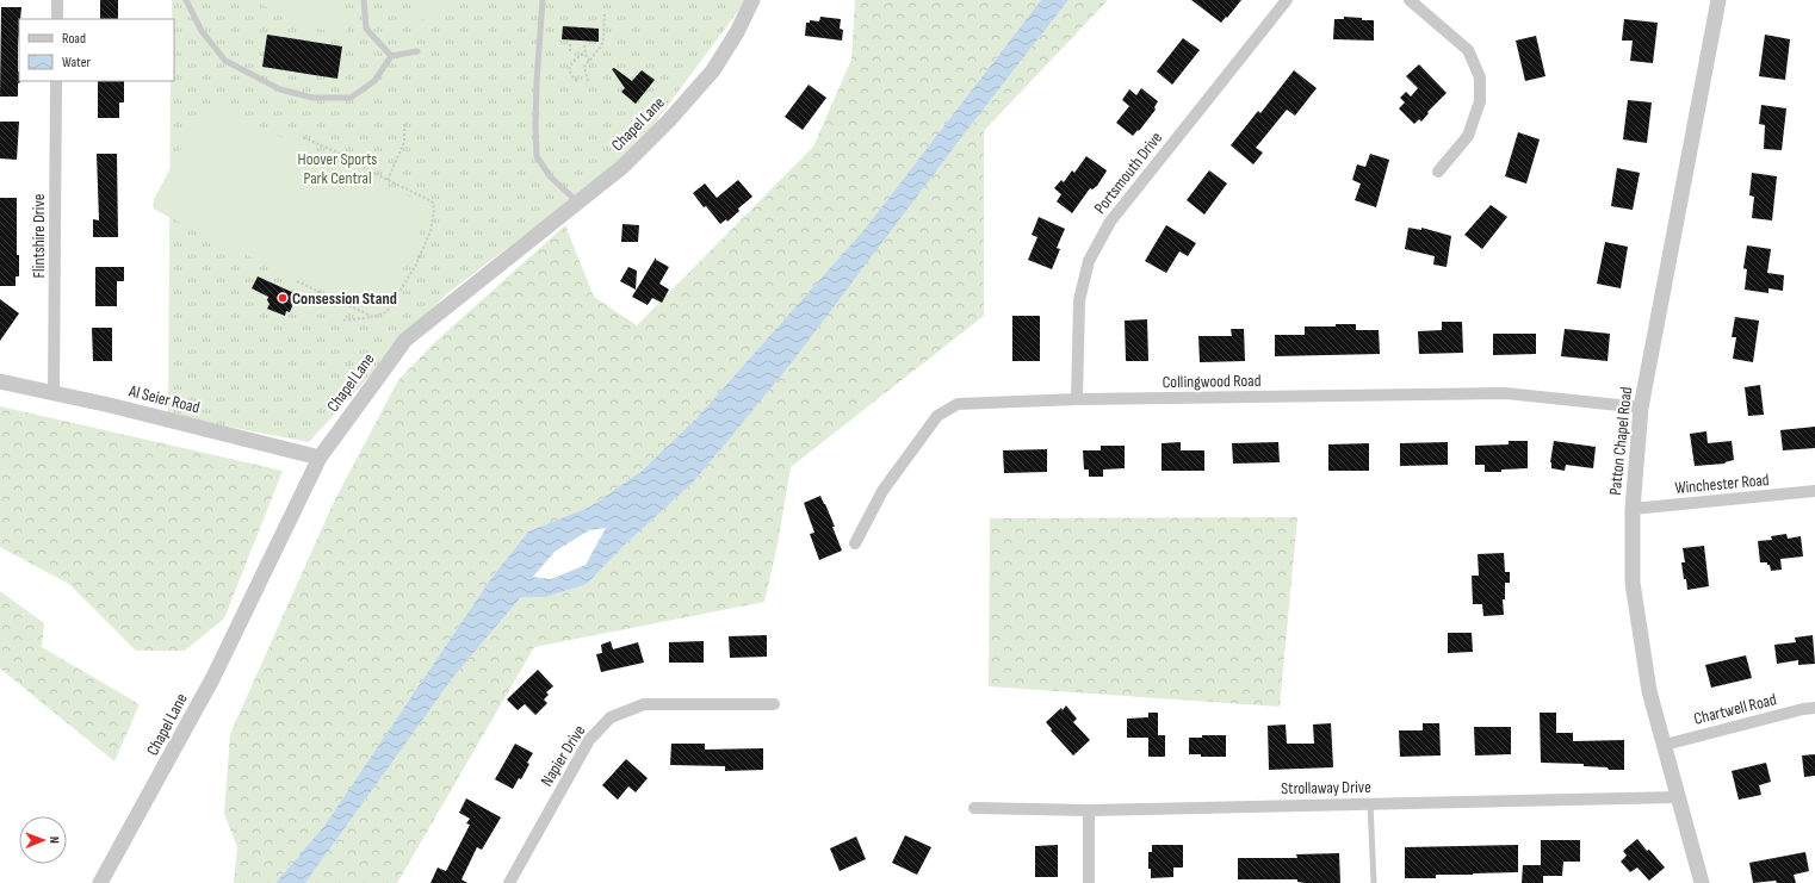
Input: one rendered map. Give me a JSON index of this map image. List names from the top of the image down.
{
  "streets": {
    "street": [
      "Chapel Lane",
      "Portsmouth Drive",
      "Flintshire Drive",
      "Collingwood Road",
      "Al Seier Road",
      "Patton Chapel Road",
      "Winchester Road",
      "Chartwell Road",
      "Napier Drive",
      "Strollaway Drive"
    ]
  },
  "crossings": [
    ["Chapel Lane", "Al Seier Road"],
    ["Portsmouth Drive", "Collingwood Road"],
    ["Flintshire Drive", "Al Seier Road"],
    ["Collingwood Road", "Patton Chapel Road"],
    ["Patton Chapel Road", "Winchester Road"],
    ["Patton Chapel Road", "Chartwell Road"],
    ["Patton Chapel Road", "Strollaway Drive"]
  ],
  "parks": ["Hoover Sports Park Central"],
  "places": ["Consession Stand"],
  "legend": ["Road", "Water"],
  "north": "right"
}
